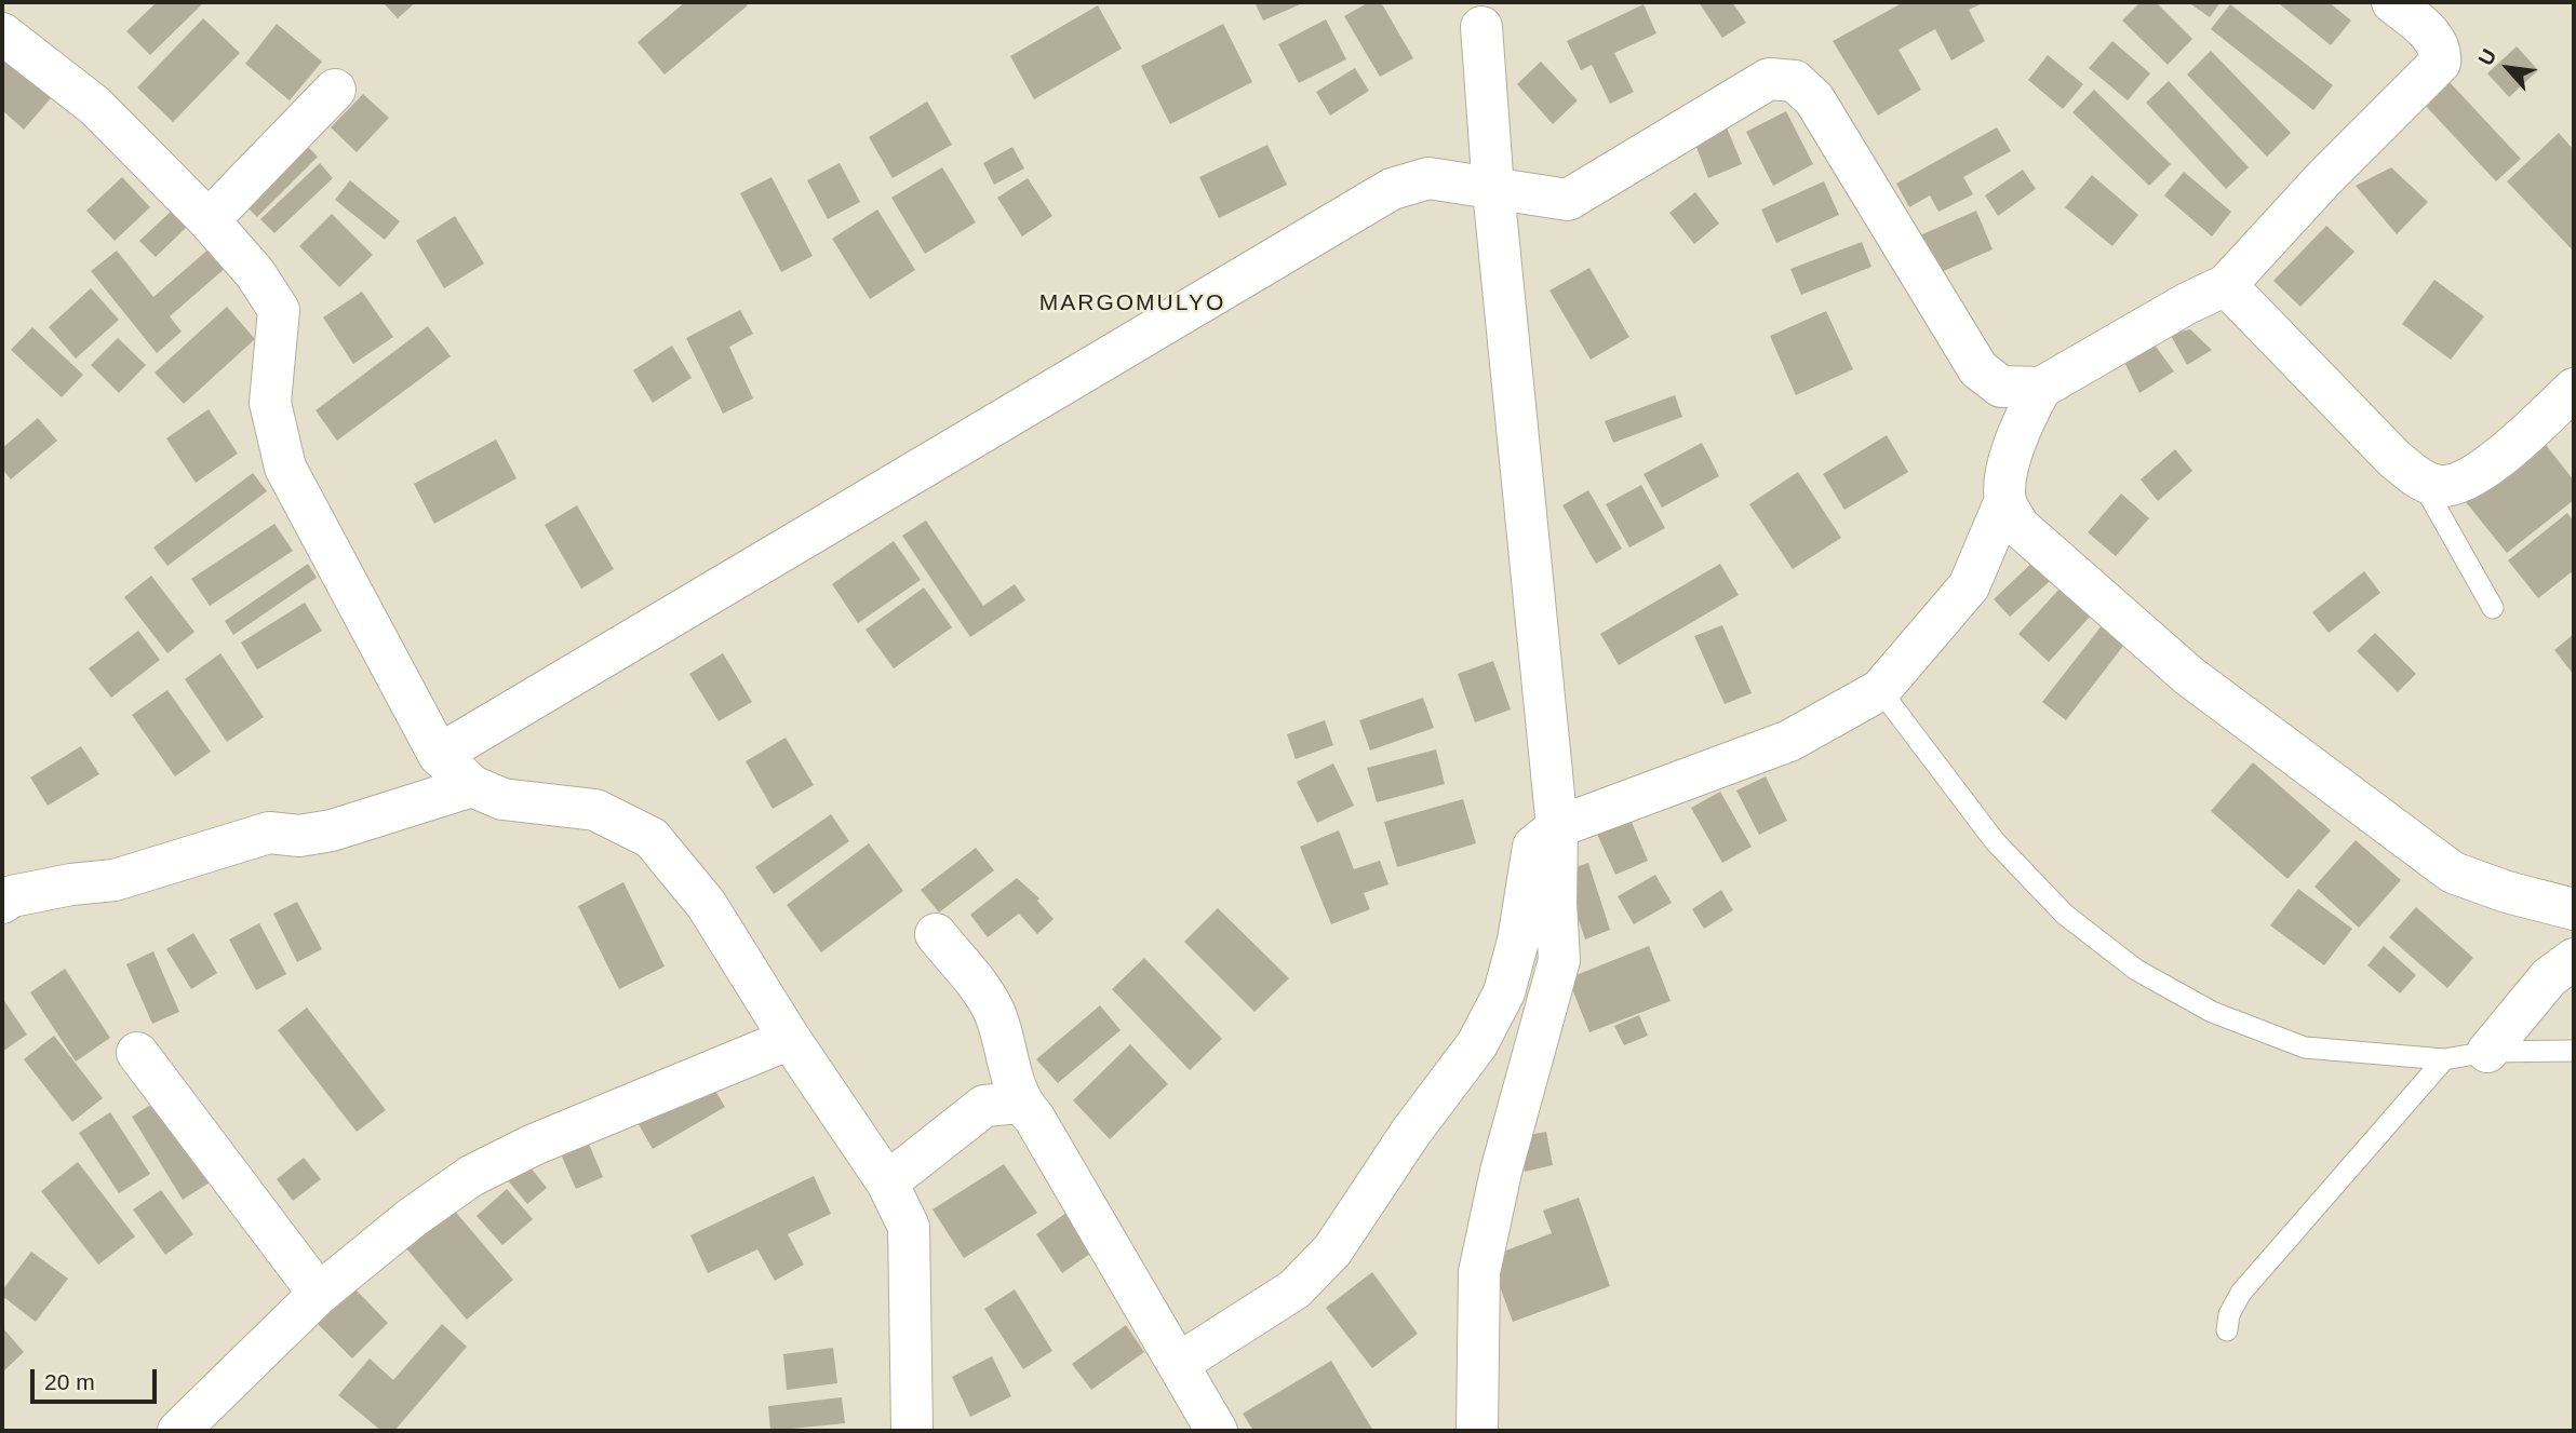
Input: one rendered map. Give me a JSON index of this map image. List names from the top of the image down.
{
  "districts": ["MARGOMULYO"],
  "scale_bar": "20 m",
  "north": "top left"
}
